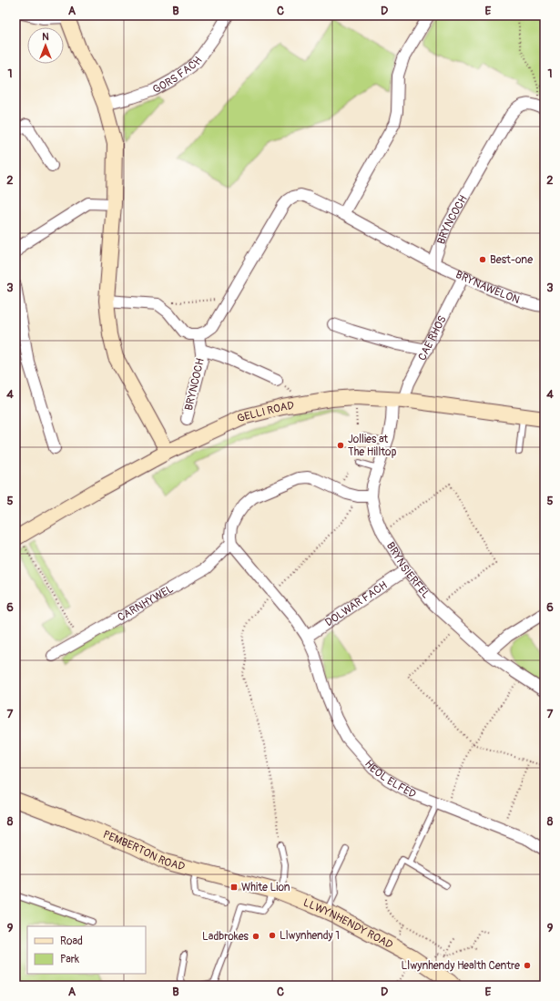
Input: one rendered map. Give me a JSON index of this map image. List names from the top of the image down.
{
  "streets": {
    "main road": ["GELLI ROAD", "PEMBERTON ROAD", "LLWYNHENDY ROAD"],
    "street": [
      "GORS FACH",
      "BRYNCOCH",
      "BRYNAWELON",
      "CAE RHOS",
      "BRYNSIERFEL",
      "CARNHYWEL",
      "DOLWAR FACH",
      "HEOL ELFED"
    ]
  },
  "crossings": [
    ["BRYNCOCH", "BRYNAWELON"],
    ["BRYNAWELON", "CAE RHOS"],
    ["CAE RHOS", "GELLI ROAD"],
    ["CAE RHOS", "BRYNSIERFEL"],
    ["GELLI ROAD", "BRYNSIERFEL"],
    ["BRYNSIERFEL", "DOLWAR FACH"],
    ["DOLWAR FACH", "HEOL ELFED"],
    ["PEMBERTON ROAD", "LLWYNHENDY ROAD"]
  ],
  "places": {
    "other": [
      "Best-one",
      "Jollies at The Hilltop",
      "Llwynhendy 1",
      "Ladbrokes",
      "Llwynhendy Health Centre"
    ],
    "transit": ["White Lion"]
  },
  "legend": ["Road", "Park"],
  "north": "top",
  "grid": {
    "columns": [
      "A",
      "B",
      "C",
      "D",
      "E"
    ],
    "rows": [
      "1",
      "2",
      "3",
      "4",
      "5",
      "6",
      "7",
      "8",
      "9"
    ]
  }
}
